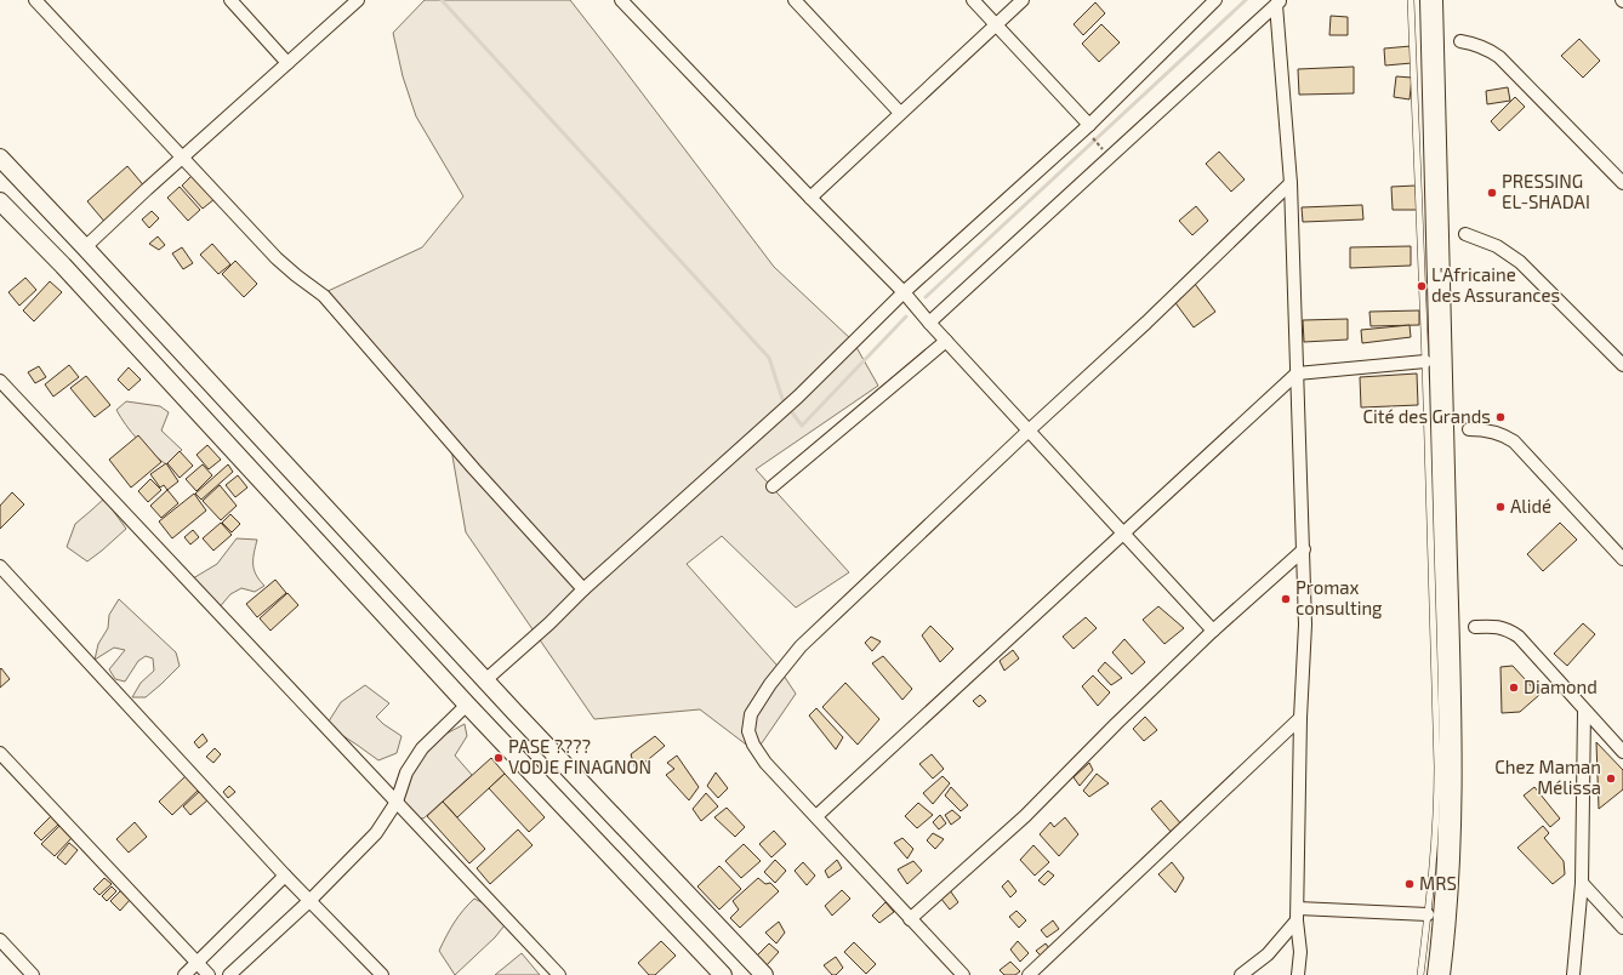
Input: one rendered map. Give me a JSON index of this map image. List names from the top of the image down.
{
  "places": [
    "PRESSING EL-SHADAI",
    "L'Africaine des Assurances",
    "Cité des Grands",
    "Alidé",
    "Promax consulting",
    "Diamond",
    "PASE ???? VODJE FINAGNON",
    "Chez Maman Mélissa",
    "MRS"
  ]
}
